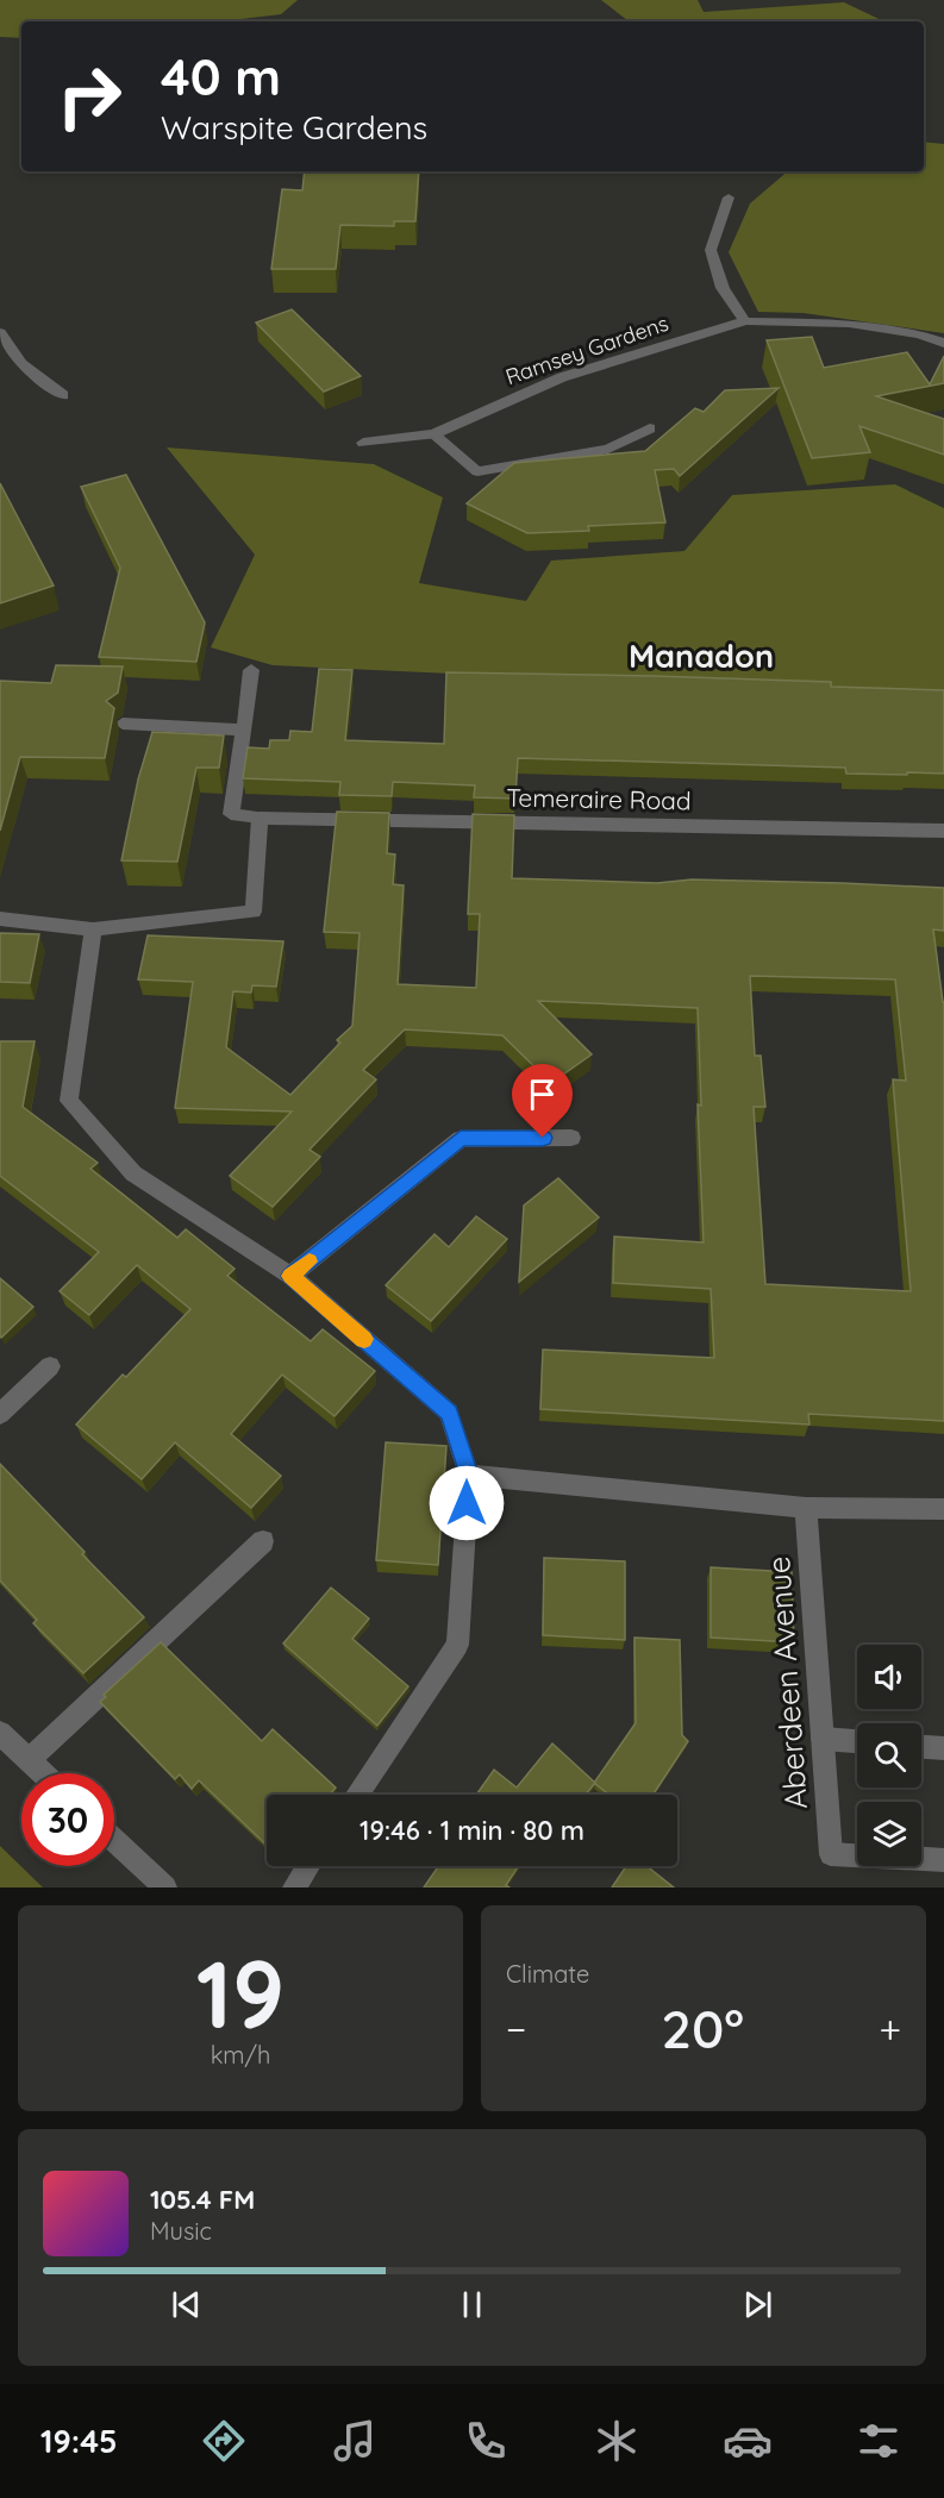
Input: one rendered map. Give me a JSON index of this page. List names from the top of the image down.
{
  "streets": {
    "street": ["Ramsey Gardens", "Temeraire Road", "Aberdeen Avenue"]
  },
  "districts": ["Manadon"],
  "page": {
    "turn": ["40 m", "Warspite Gardens"],
    "limit": "30",
    "trip": "19:46 · 1 min · 80 m",
    "tile": [
      ["19", "km/h"],
      "Climate"
    ],
    "heat": ["−", "20°", "+"],
    "song": ["105.4 FM", "Music"],
    "tabs": "19:45"
  }
}
